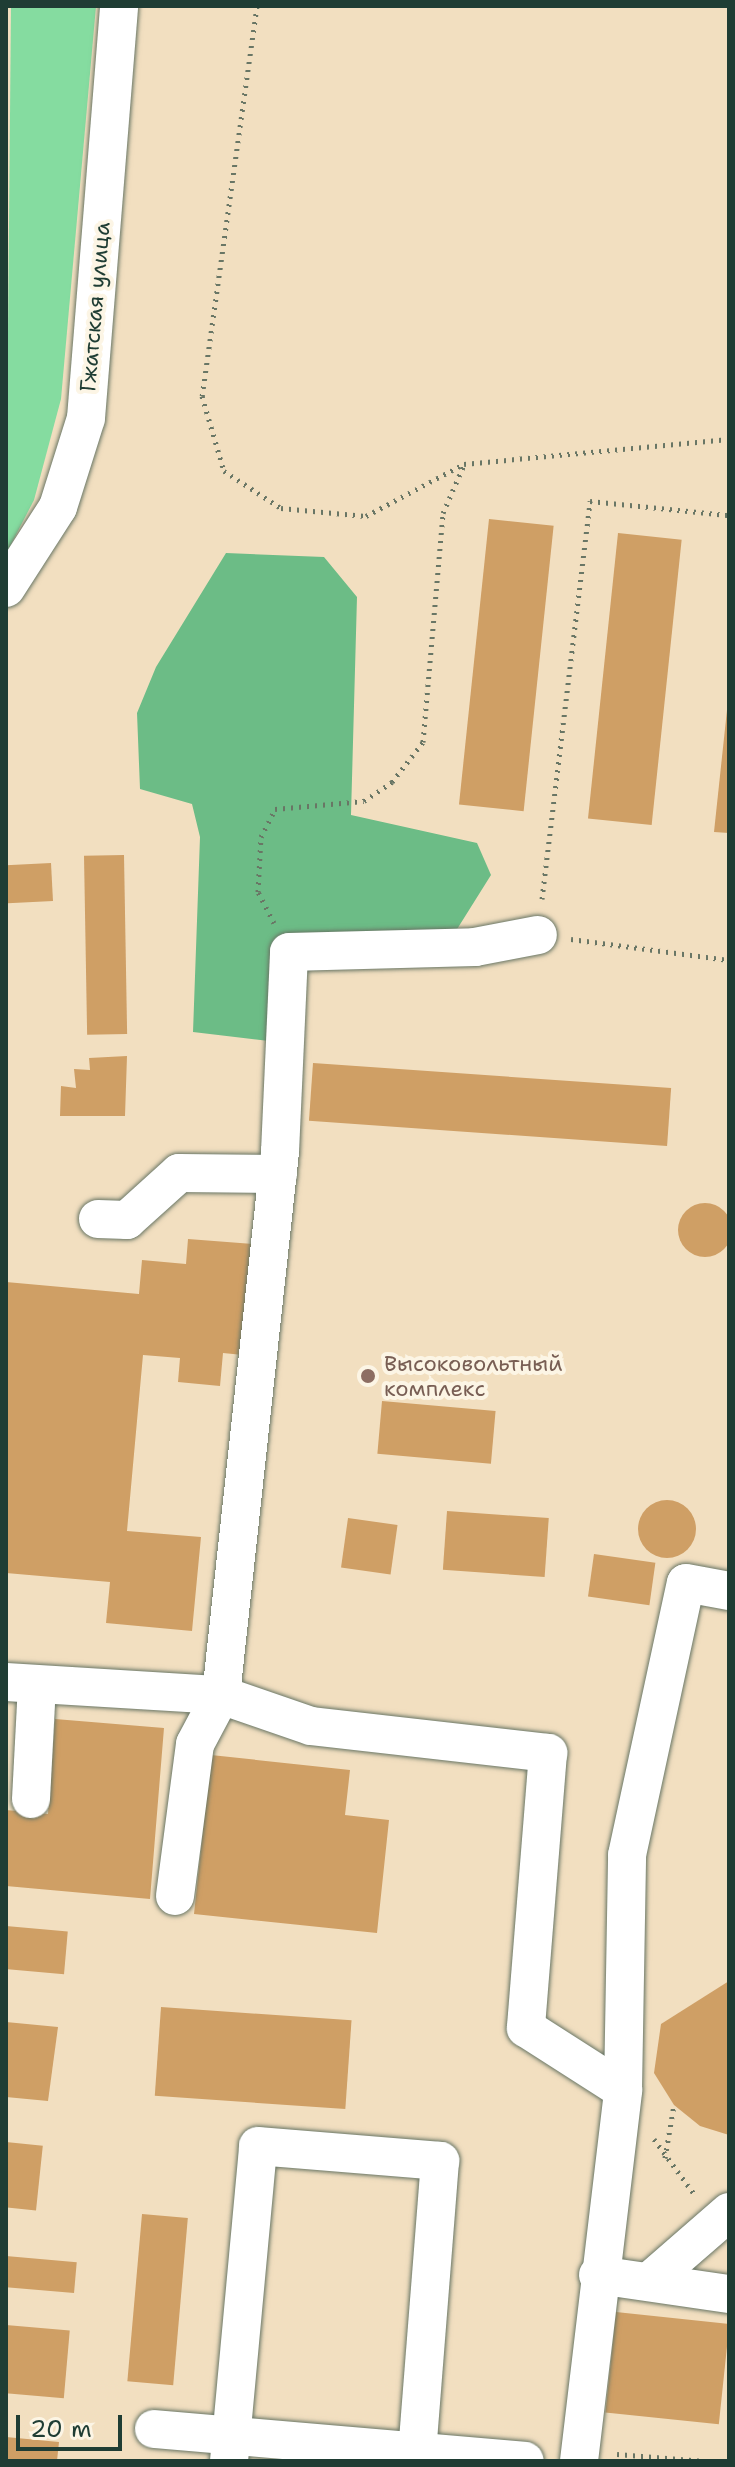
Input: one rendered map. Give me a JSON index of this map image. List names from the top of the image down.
{
  "streets": {
    "street": ["Гжатская улица"]
  },
  "places": ["Высоковольтный комплекc"],
  "scale_bar": "20 m"
}
